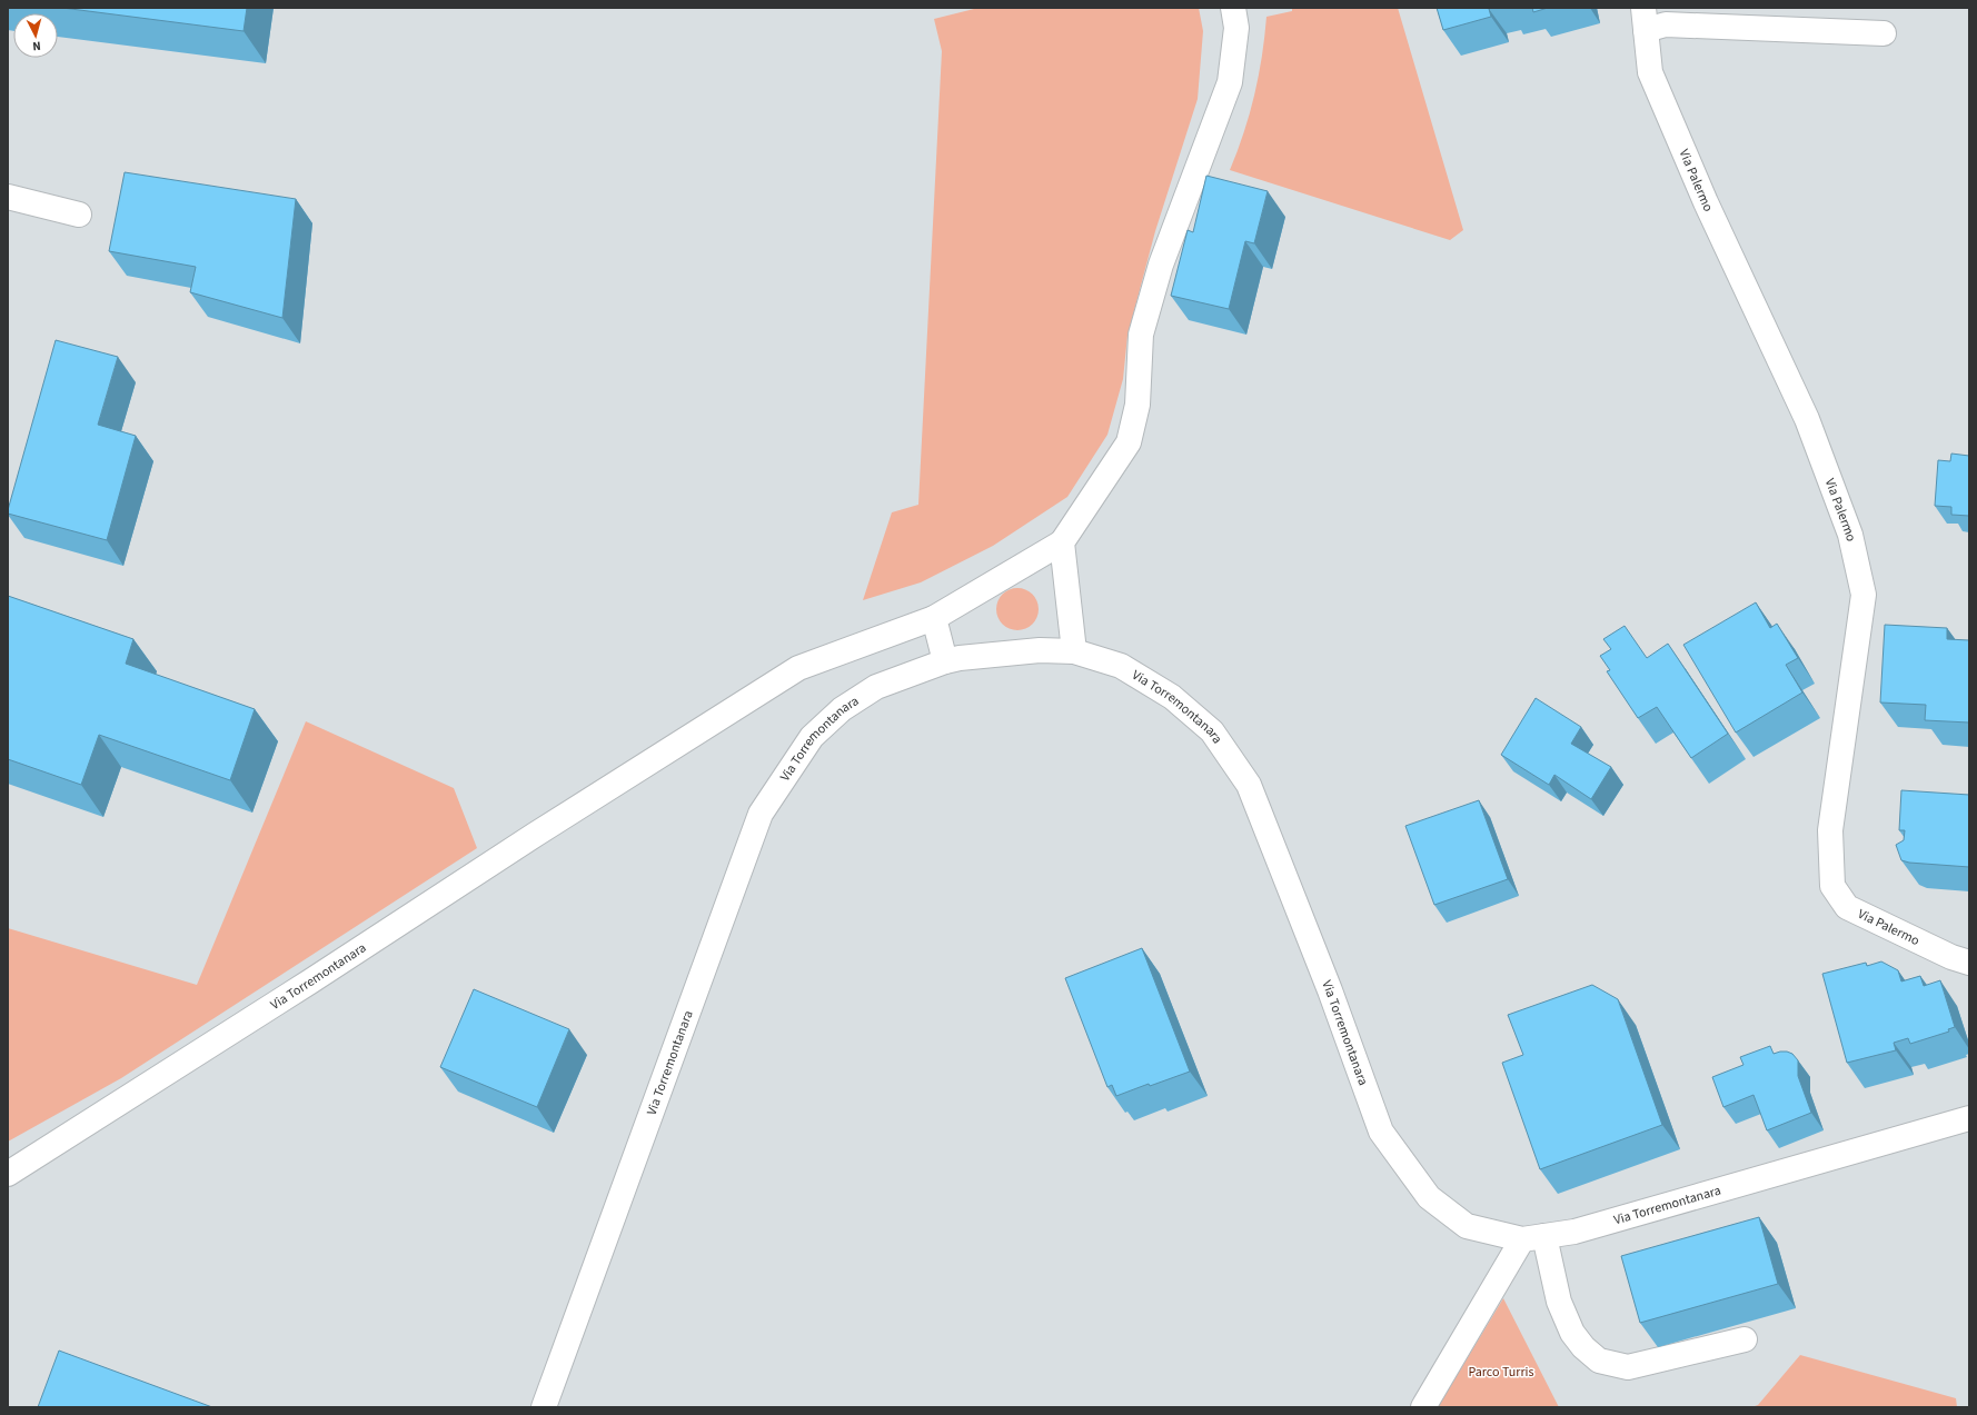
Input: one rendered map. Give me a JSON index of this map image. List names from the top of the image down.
{
  "streets": {
    "street": ["Via Palermo", "Via Torremontanara"]
  },
  "parks": ["Parco Turris"],
  "north": "bottom"
}
